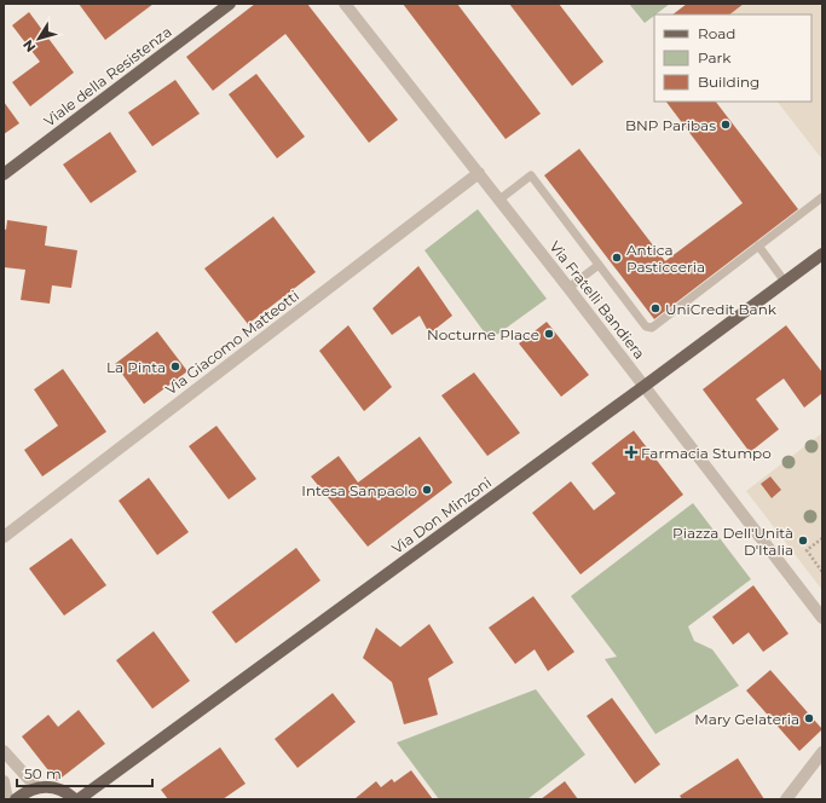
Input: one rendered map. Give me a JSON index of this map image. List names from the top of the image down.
{
  "streets": {
    "main road": ["Viale della Resistenza", "Via Don Minzoni"],
    "street": ["Via Fratelli Bandiera", "Via Giacomo Matteotti"]
  },
  "crossings": [
    ["Via Fratelli Bandiera", "Via Giacomo Matteotti"],
    ["Via Fratelli Bandiera", "Via Don Minzoni"]
  ],
  "places": {
    "other": [
      "BNP Paribas",
      "Antica Pasticceria",
      "UniCredit Bank",
      "Nocturne Place",
      "La Pinta",
      "Intesa Sanpaolo",
      "Piazza Dell'Unità D'Italia",
      "Mary Gelateria"
    ],
    "health": ["Farmacia Stumpo"]
  },
  "legend": ["Road", "Park", "Building"],
  "scale_bar": "50 m",
  "north": "bottom left"
}
